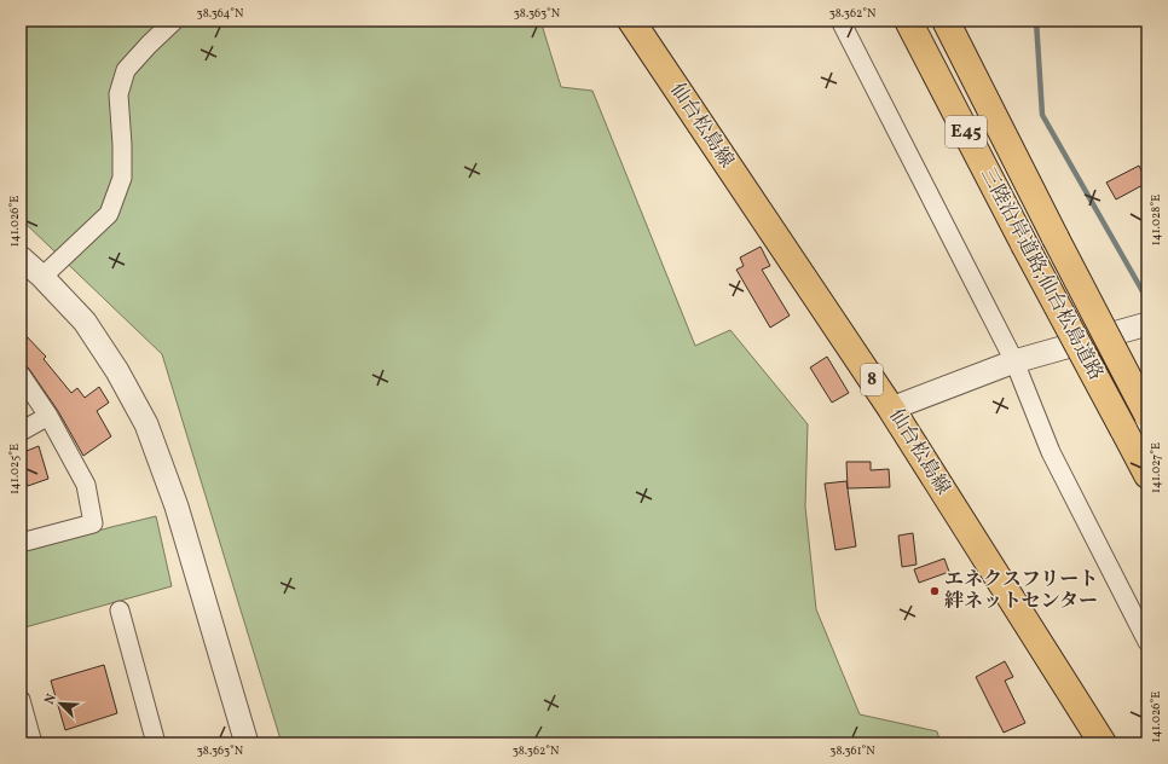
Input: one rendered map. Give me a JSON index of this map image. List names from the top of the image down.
{
  "streets": {
    "main road": [
      "仙台松島線",
      "E45",
      "三陸沿岸道路;仙台松島道路",
      "8"
    ]
  },
  "places": ["エネクスフリート 絆ネットセンター"],
  "north": "top left",
  "coordinates": [
    "38.364°N",
    "38.363°N",
    "38.362°N",
    "141.028°E",
    "141.026°E",
    "141.027°E",
    "141.025°E",
    "38.361°N"
  ]
}
